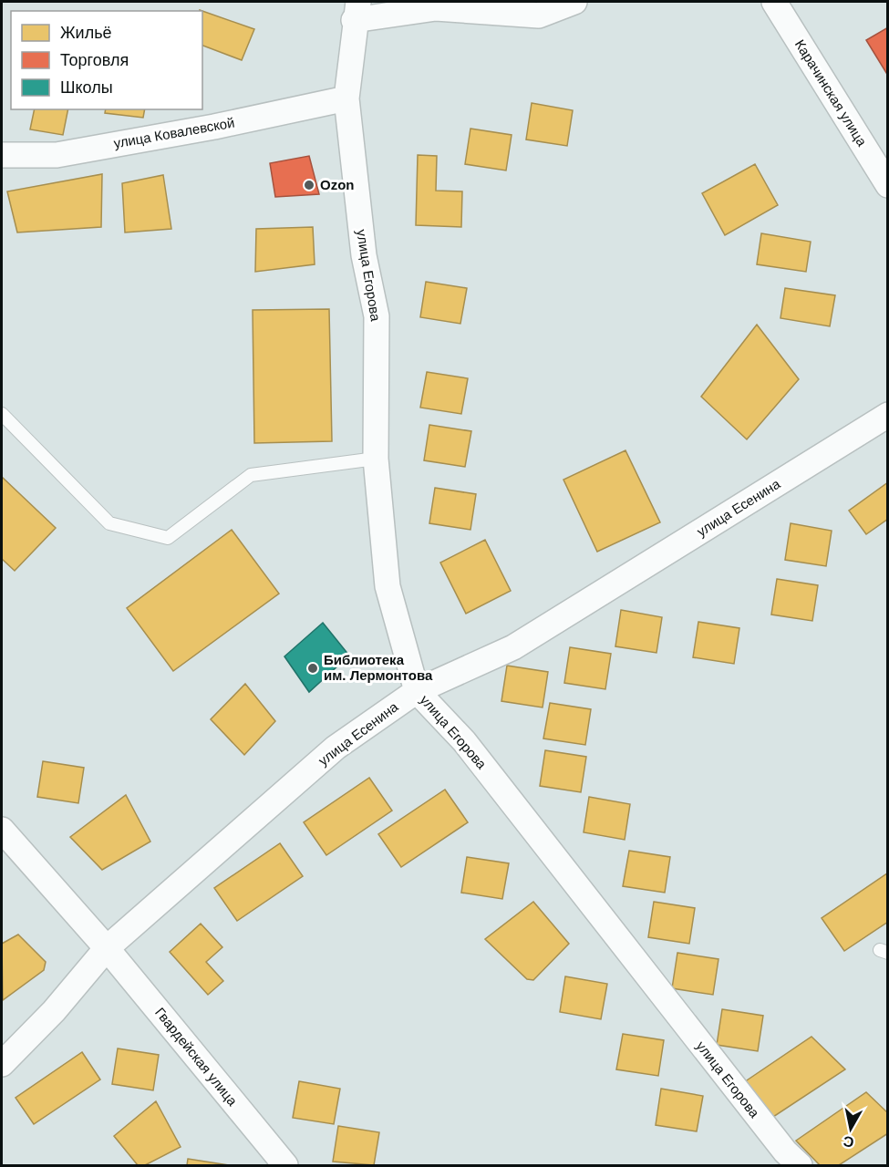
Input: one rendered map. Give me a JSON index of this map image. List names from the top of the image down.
{
  "streets": {
    "street": [
      "Карачинская улица",
      "улица Ковалевской",
      "улица Егорова",
      "улица Есенина",
      "Гвардейская улица"
    ]
  },
  "crossings": [
    ["улица Ковалевской", "улица Егорова"],
    ["улица Егорова", "улица Есенина"],
    ["улица Есенина", "Гвардейская улица"]
  ],
  "places": ["Ozon", "Библиотека им. Лермонтова"],
  "legend": ["Жильё", "Торговля", "Школы"],
  "north": "bottom"
}
